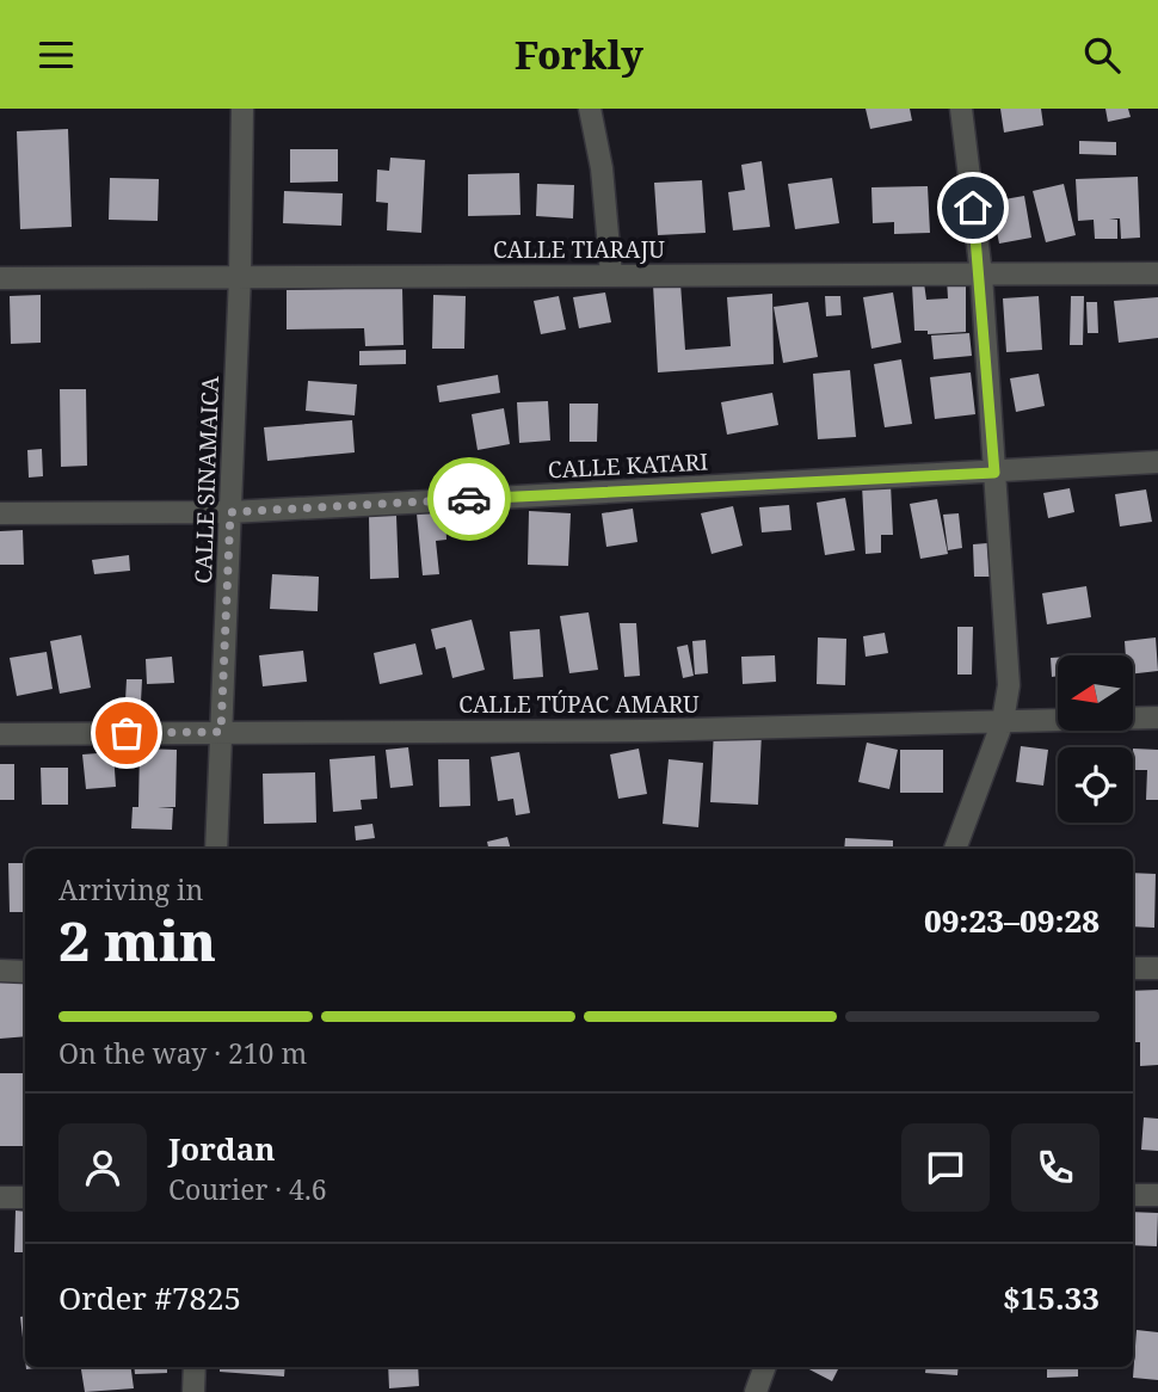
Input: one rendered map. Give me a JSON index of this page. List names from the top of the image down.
{
  "streets": {
    "street": [
      "CALLE TIARAJU",
      "CALLE KATARI",
      "CALLE SINAMAICA",
      "CALLE TÚPAC AMARU"
    ]
  },
  "crossings": [
    ["CALLE TIARAJU", "CALLE SINAMAICA"],
    ["CALLE KATARI", "CALLE SINAMAICA"],
    ["CALLE SINAMAICA", "CALLE TÚPAC AMARU"]
  ],
  "north": "left",
  "page": {
    "header": "Forkly",
    "heading": ["2 min", "Arriving in", "09:23–09:28"],
    "panel": [
      "Jordan",
      "Courier · 4.6",
      "Order #7825",
      "$15.33"
    ],
    "bar": "On the way · 210 m"
  }
}
